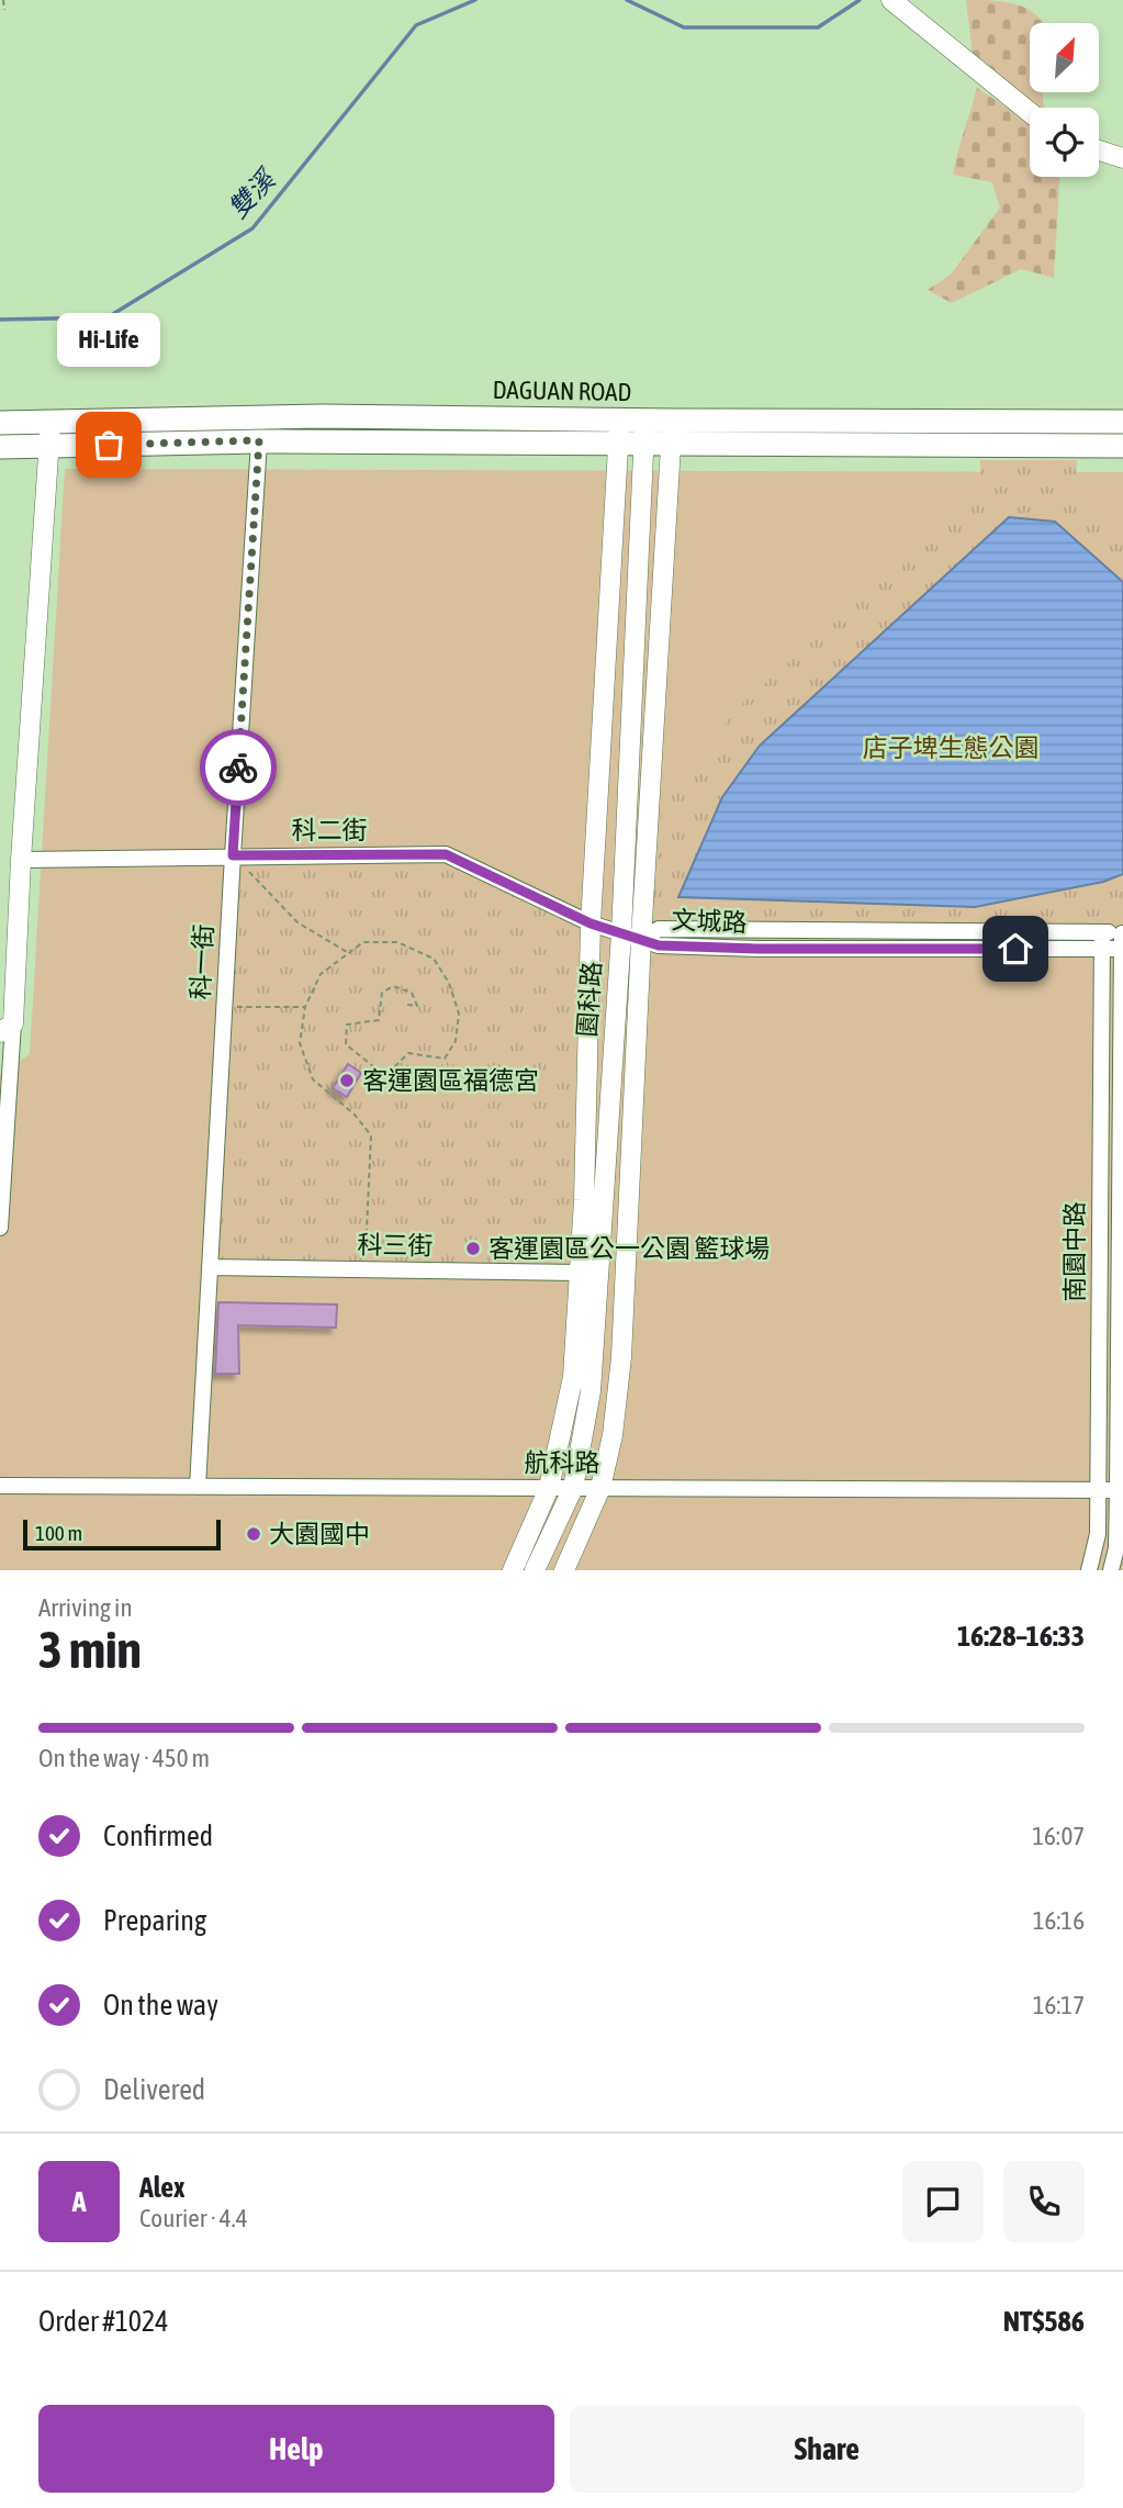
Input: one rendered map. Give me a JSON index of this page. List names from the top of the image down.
{
  "streets": {
    "main road": ["DAGUAN ROAD"],
    "street": [
      "科二街",
      "文城路",
      "科一街",
      "園科路",
      "科三街",
      "南園中路",
      "航科路"
    ]
  },
  "crossings": [
    ["DAGUAN ROAD", "科一街"],
    ["DAGUAN ROAD", "園科路"],
    ["科二街", "文城路"],
    ["科二街", "科一街"],
    ["科二街", "園科路"],
    ["文城路", "南園中路"],
    ["科一街", "科三街"],
    ["科一街", "航科路"],
    ["園科路", "航科路"],
    ["南園中路", "航科路"]
  ],
  "water": ["雙溪"],
  "parks": ["店子埤生態公園"],
  "places": [
    "Hi-Life",
    "客運園區福德宮",
    "客運園區公一公園 籃球場",
    "大園國中"
  ],
  "scale_bar": "100 m",
  "north": "top right",
  "page": {
    "bubble": "Hi-Life",
    "scale": "100 m",
    "heading": ["3 min", "Arriving in", "16:28–16:33"],
    "panel": [
      "Alex",
      "Courier · 4.4",
      "Order #1024",
      "NT$586"
    ],
    "bar": "On the way · 450 m",
    "list": [
      ["Confirmed", "16:07"],
      ["Preparing", "16:16"],
      ["On the way", "16:17"],
      "Delivered"
    ],
    "round": "A",
    "buttons": ["Help", "Share"]
  }
}
